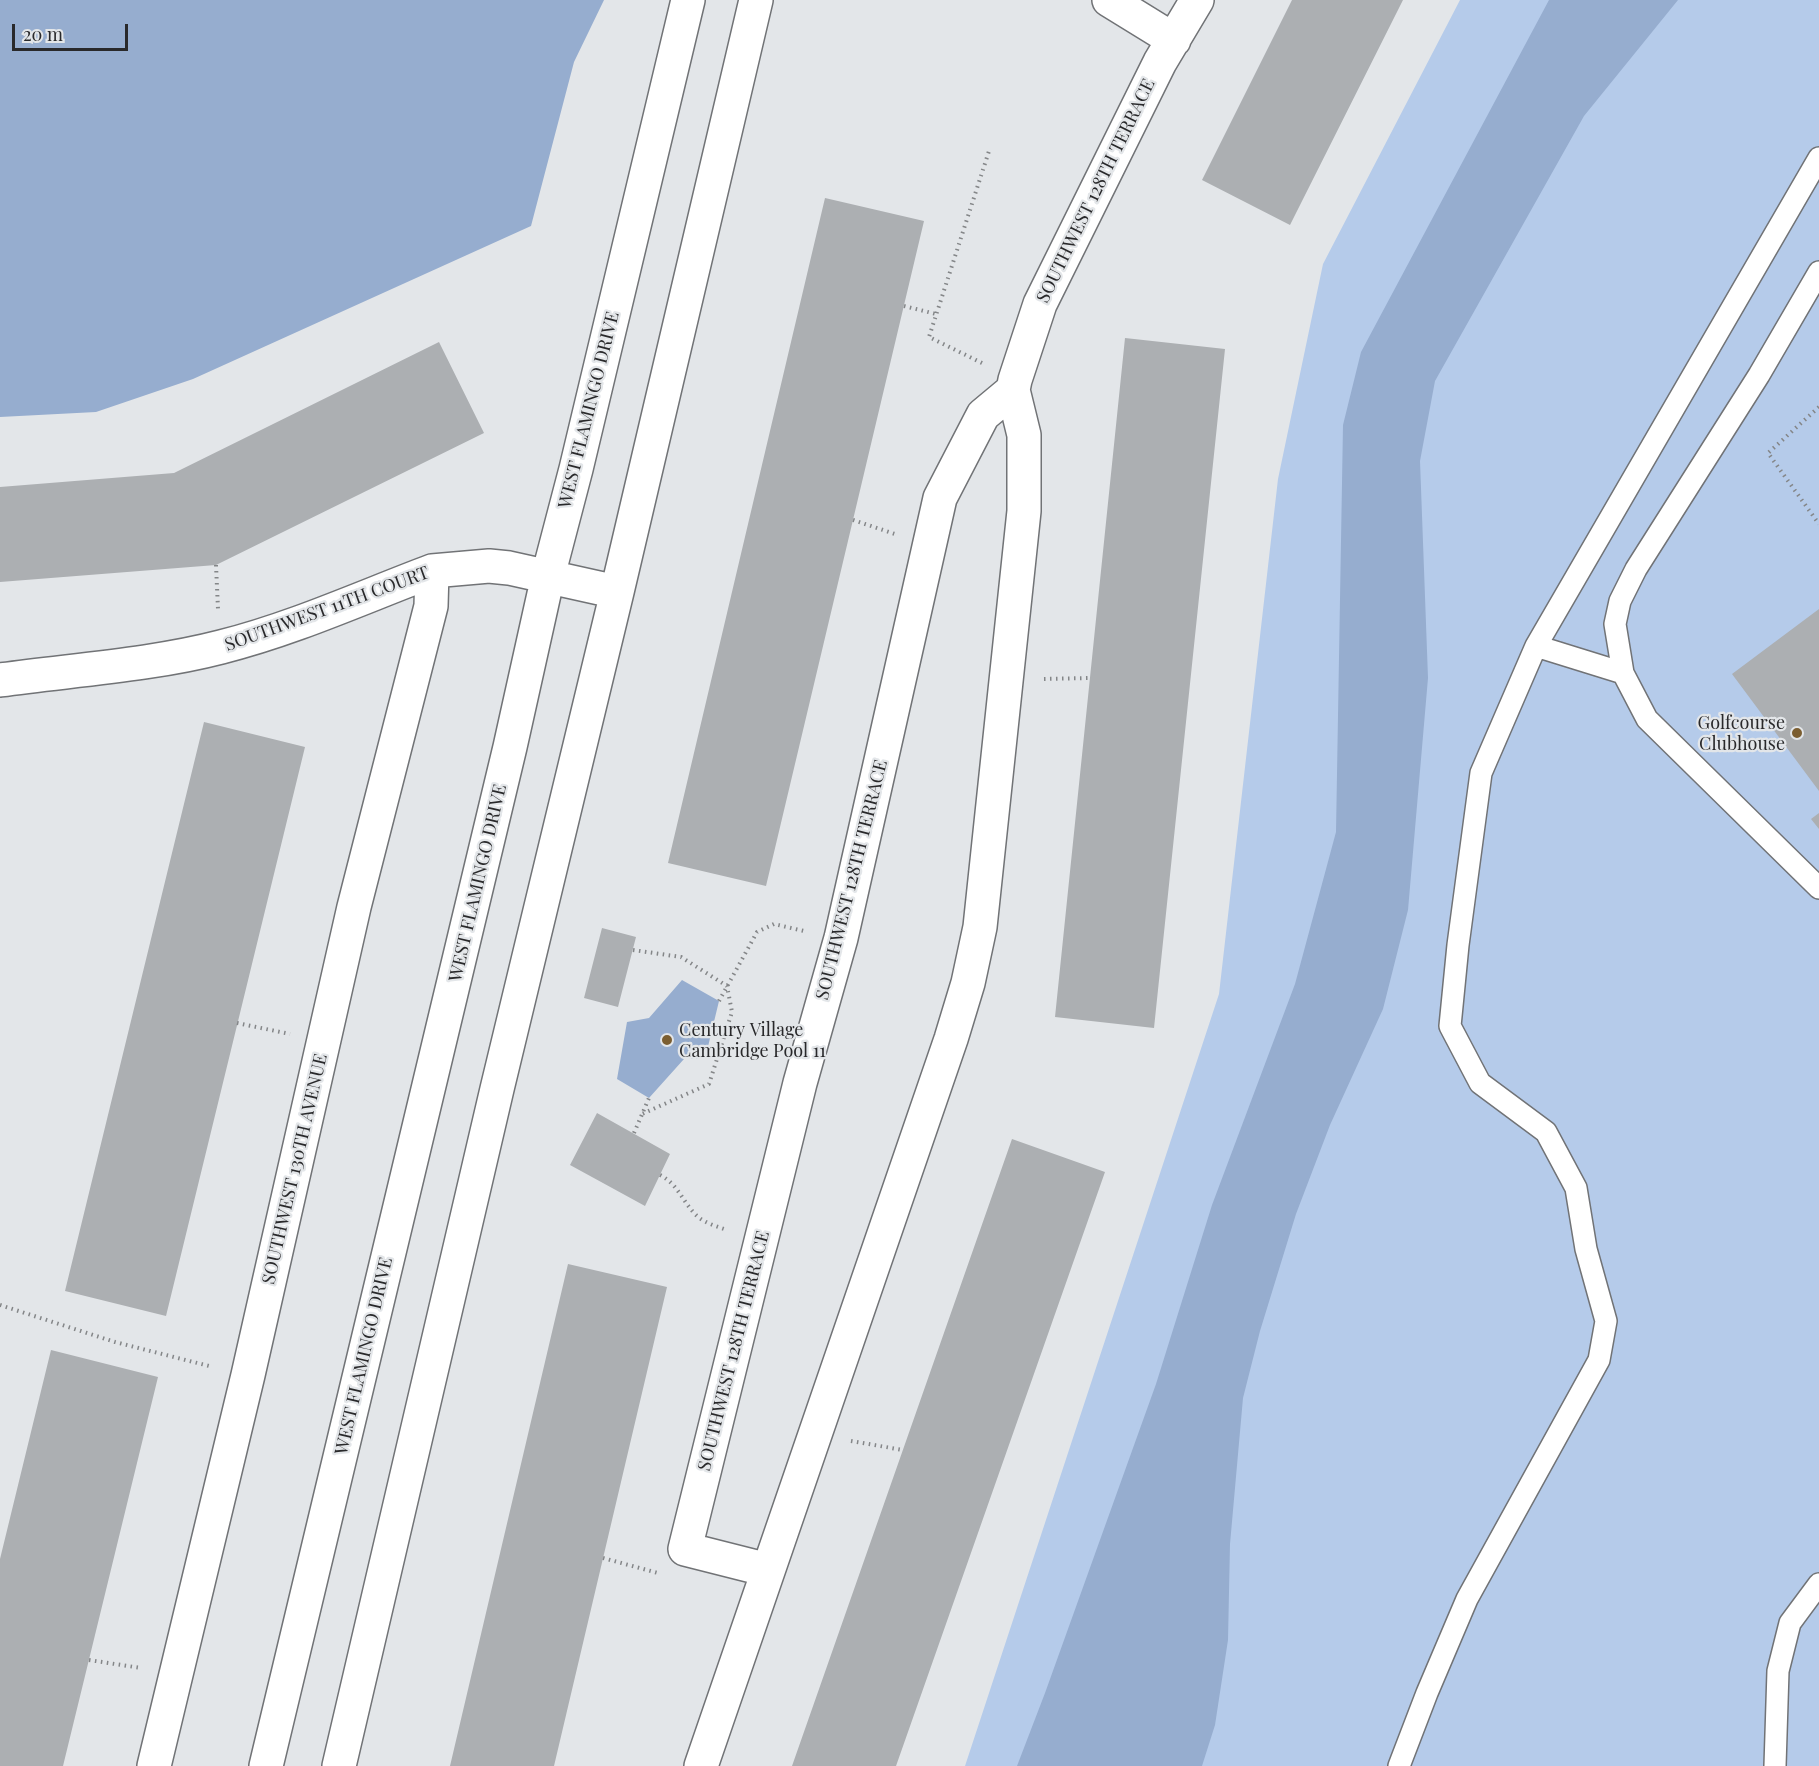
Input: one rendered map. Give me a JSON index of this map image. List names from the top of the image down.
{
  "streets": {
    "street": [
      "SOUTHWEST 128TH TERRACE",
      "WEST FLAMINGO DRIVE",
      "SOUTHWEST 11TH COURT",
      "SOUTHWEST 130TH AVENUE"
    ]
  },
  "crossings": [
    ["WEST FLAMINGO DRIVE", "SOUTHWEST 11TH COURT"],
    ["SOUTHWEST 11TH COURT", "SOUTHWEST 130TH AVENUE"]
  ],
  "places": ["Golfcourse Clubhouse", "Century Village Cambridge Pool 11"],
  "scale_bar": "20 m"
}
